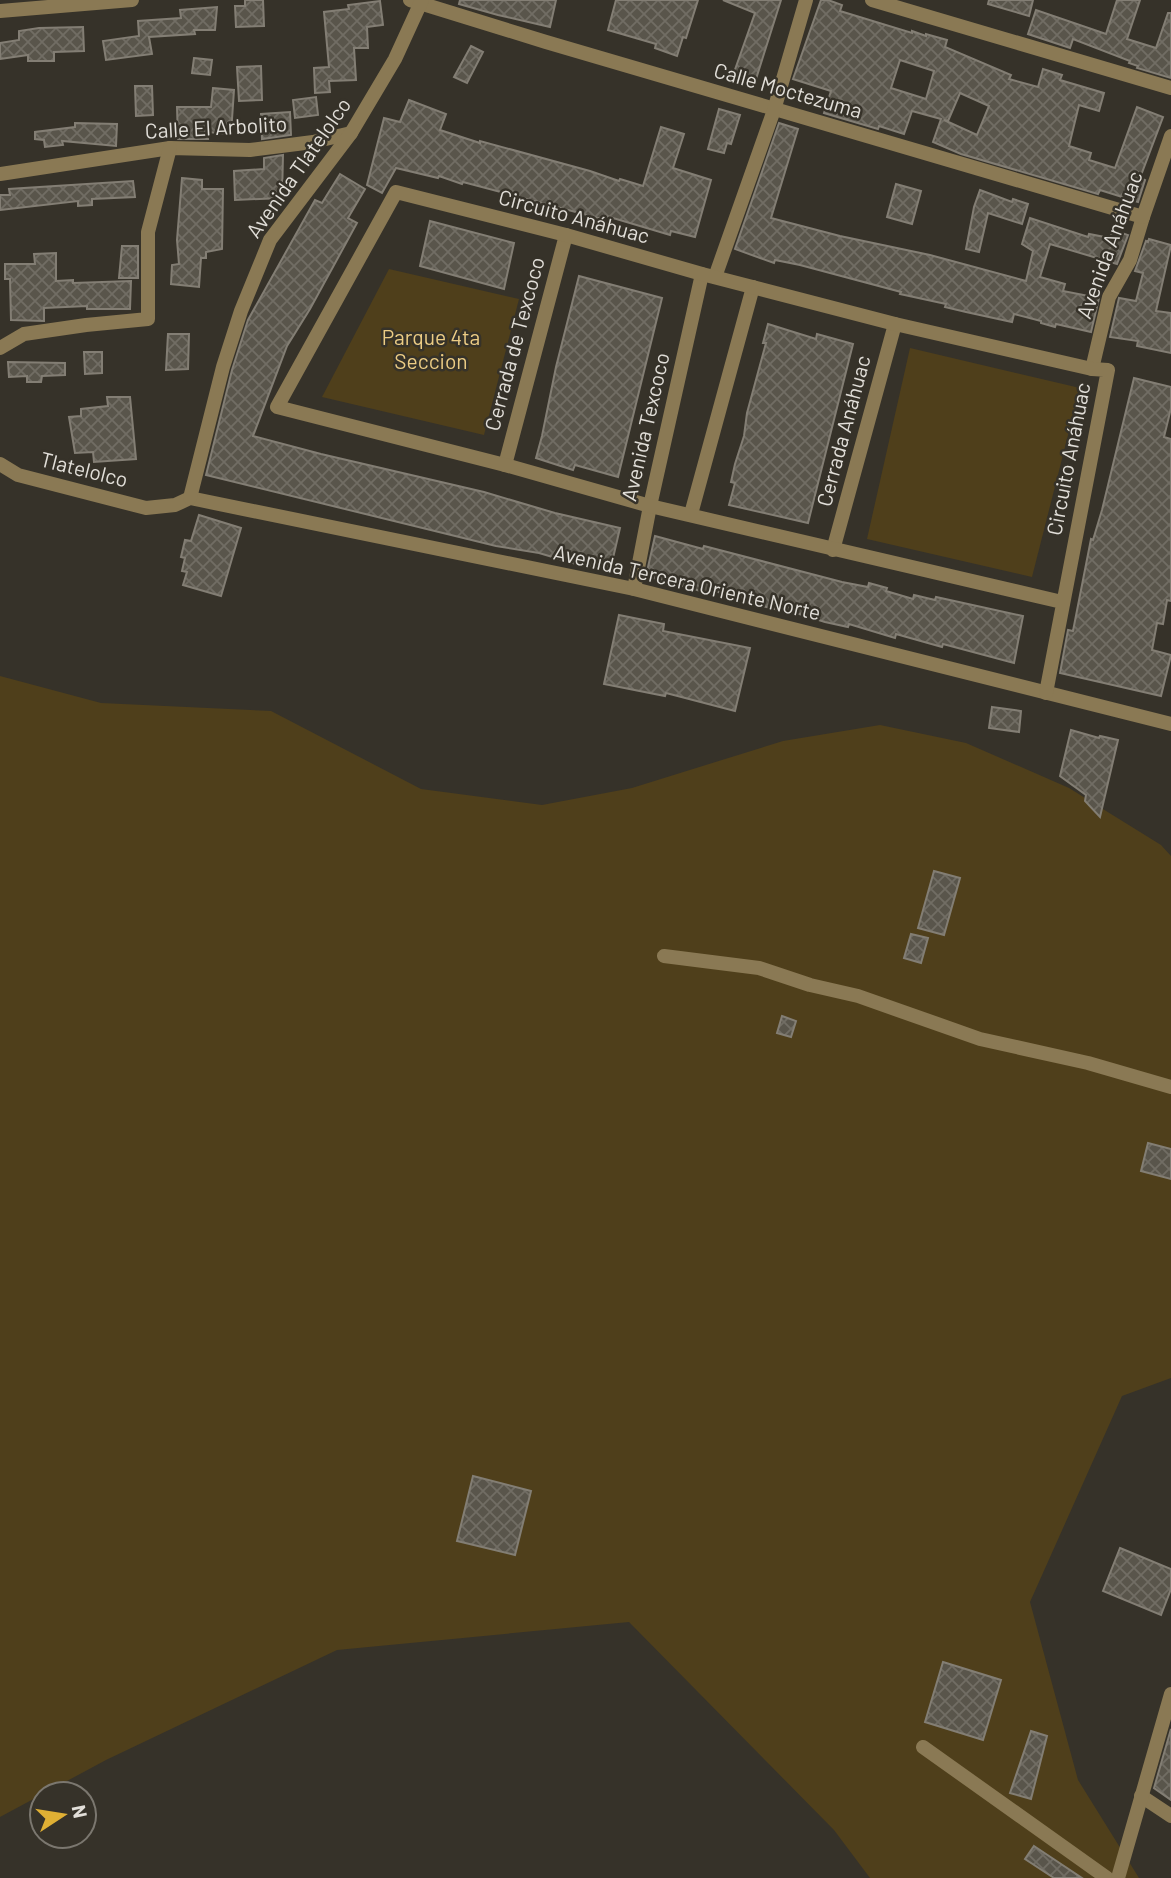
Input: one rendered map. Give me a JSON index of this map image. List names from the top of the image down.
{
  "streets": {
    "street": [
      "Calle Moctezuma",
      "Calle El Arbolito",
      "Avenida Tlatelolco",
      "Circuito Anáhuac",
      "Avenida Anáhuac",
      "Cerrada de Texcoco",
      "Avenida Texcoco",
      "Cerrada Anáhuac",
      "Tlatelolco",
      "Avenida Tercera Oriente Norte"
    ]
  },
  "crossings": [
    ["Calle Moctezuma", "Avenida Tlatelolco"],
    ["Calle Moctezuma", "Avenida Anáhuac"],
    ["Calle Moctezuma", "Avenida Texcoco"],
    ["Calle El Arbolito", "Avenida Tlatelolco"],
    ["Avenida Tlatelolco", "Tlatelolco"],
    ["Avenida Tlatelolco", "Avenida Tercera Oriente Norte"],
    ["Circuito Anáhuac", "Avenida Anáhuac"],
    ["Circuito Anáhuac", "Cerrada de Texcoco"],
    ["Circuito Anáhuac", "Avenida Texcoco"],
    ["Circuito Anáhuac", "Cerrada Anáhuac"],
    ["Avenida Texcoco", "Avenida Tercera Oriente Norte"],
    ["Tlatelolco", "Avenida Tercera Oriente Norte"]
  ],
  "parks": ["Parque 4ta Seccion"],
  "north": "right"
}
